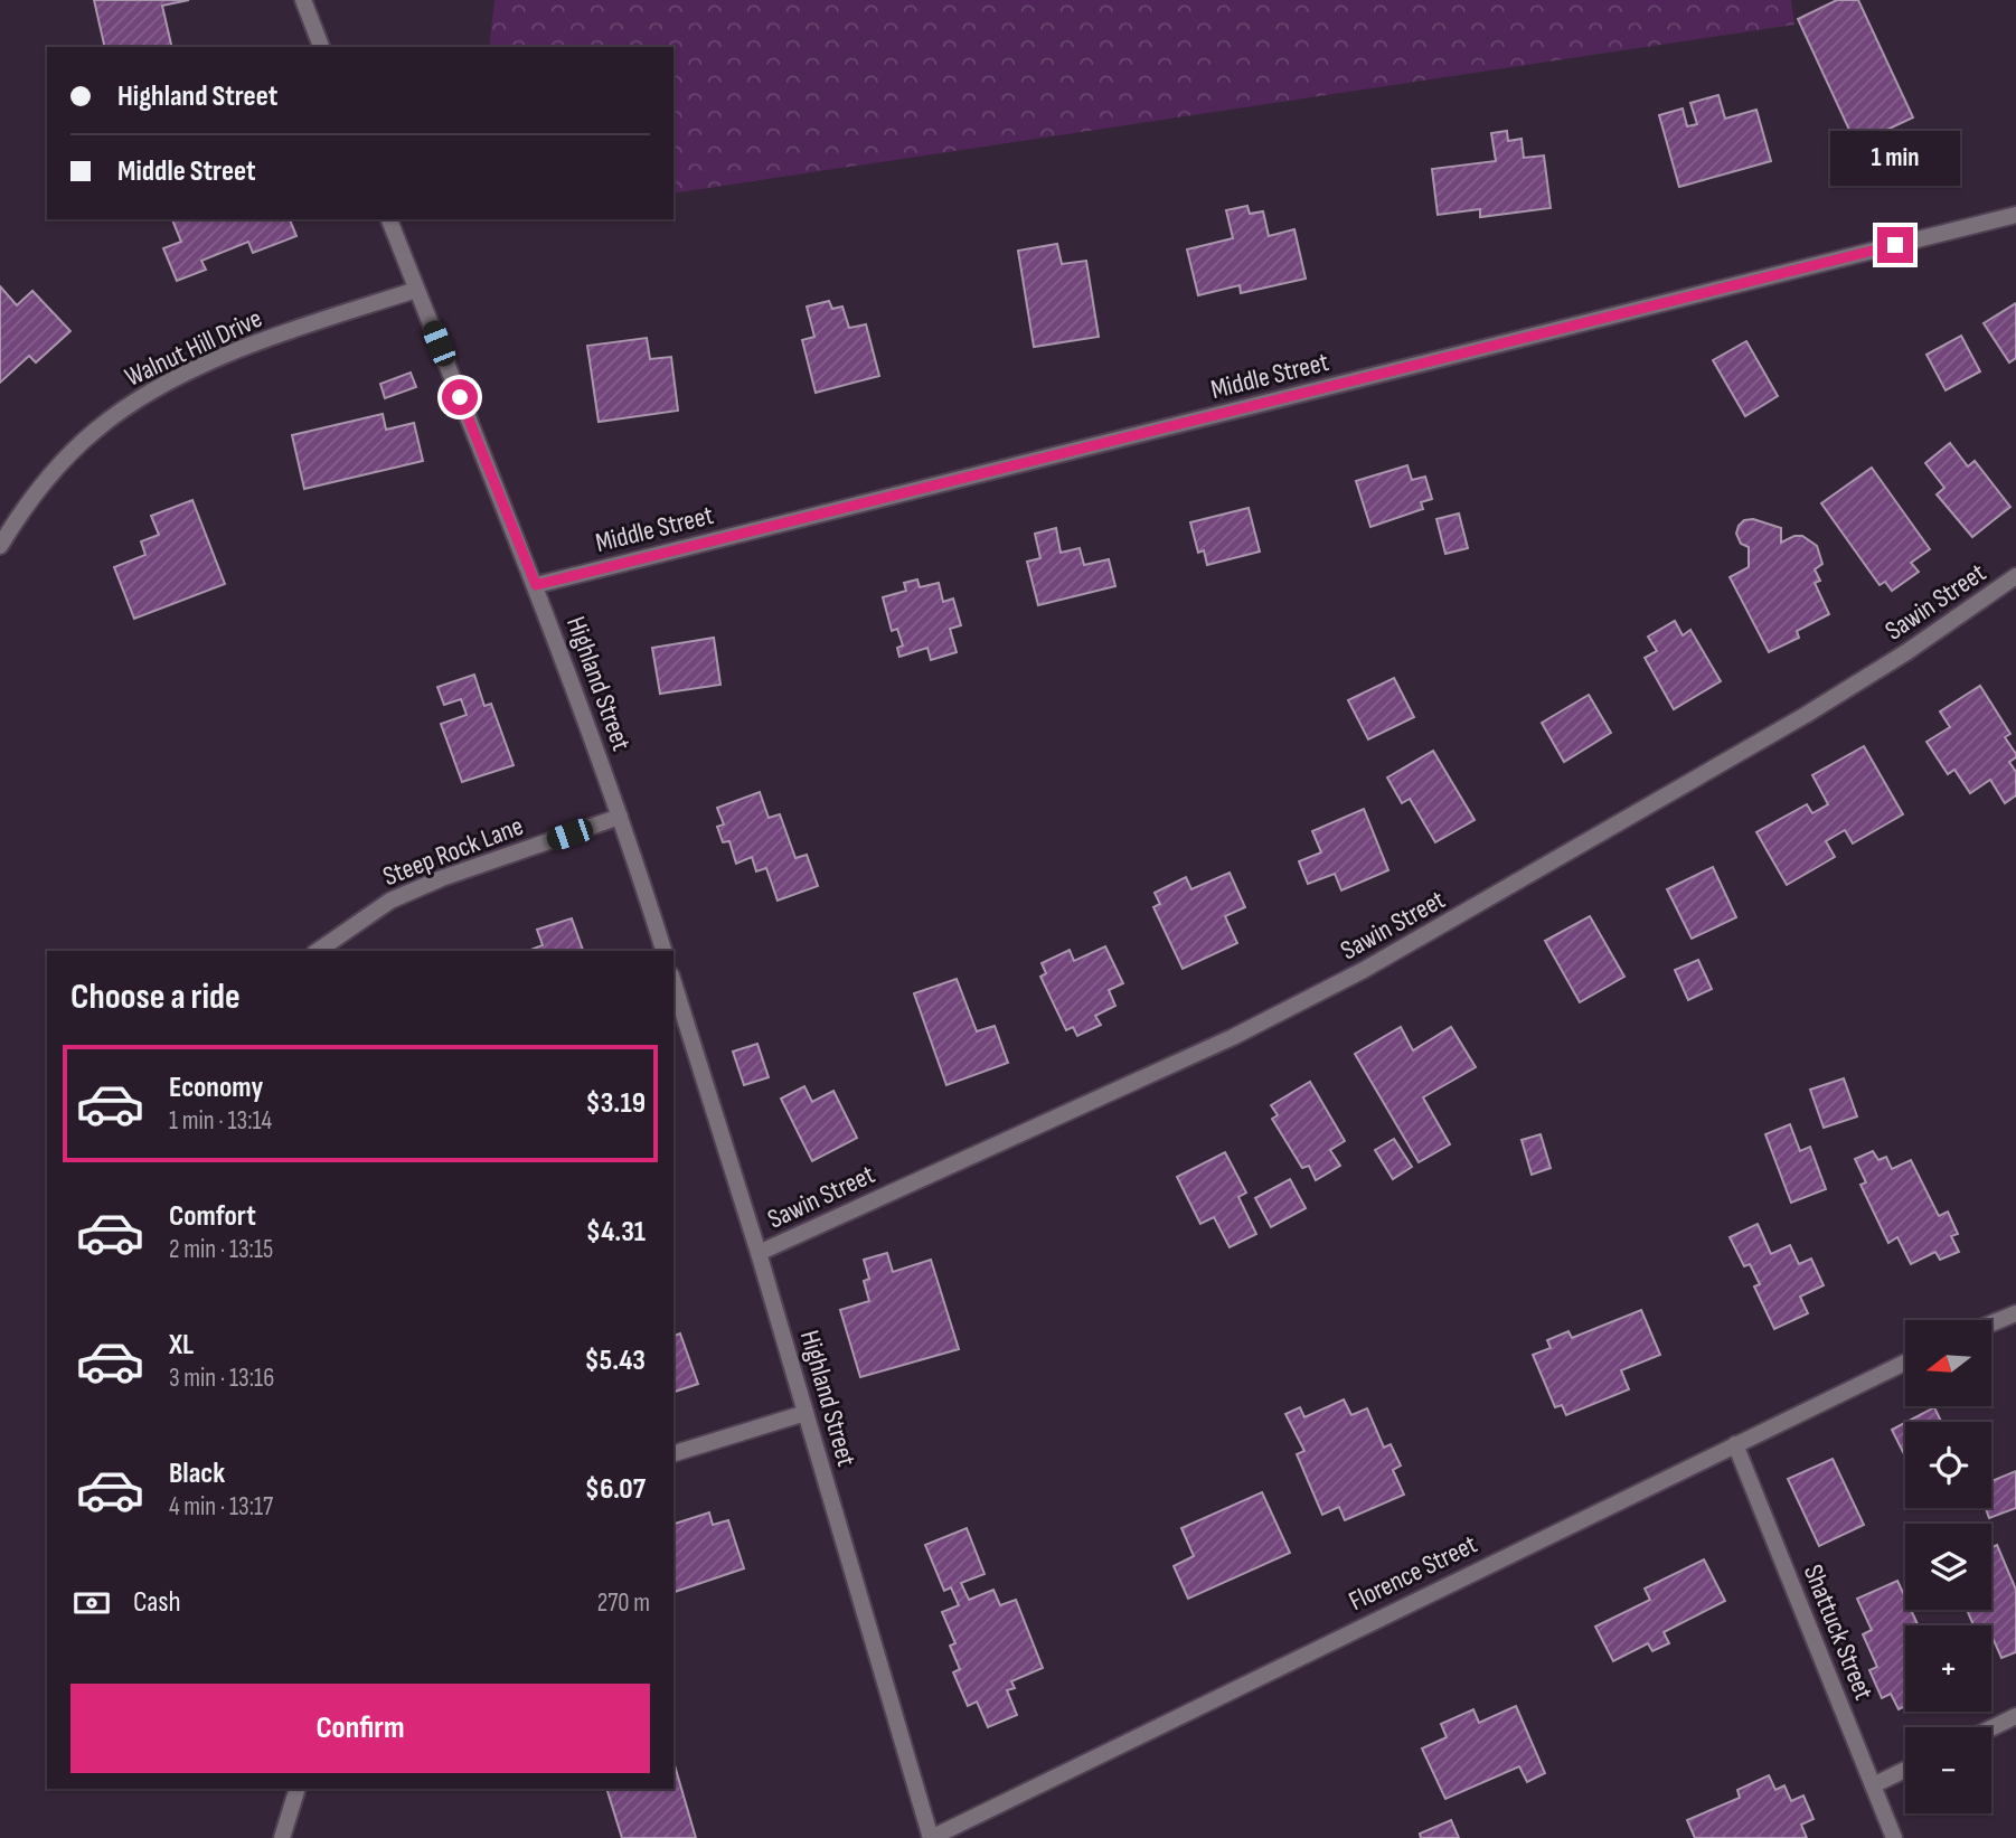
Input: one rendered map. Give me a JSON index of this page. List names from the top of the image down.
{
  "streets": {
    "street": [
      "Walnut Hill Drive",
      "Middle Street",
      "Sawin Street",
      "Highland Street",
      "Steep Rock Lane",
      "Florence Street",
      "Shattuck Street"
    ]
  },
  "crossings": [
    ["Walnut Hill Drive", "Highland Street"],
    ["Middle Street", "Highland Street"],
    ["Sawin Street", "Highland Street"],
    ["Highland Street", "Steep Rock Lane"],
    ["Highland Street", "Florence Street"],
    ["Florence Street", "Shattuck Street"]
  ],
  "north": "left",
  "page": {
    "banner": ["Highland Street", "Middle Street"],
    "bubble": "1 min",
    "heading": "Choose a ride",
    "list": [
      {
        "name": "Economy",
        "note": "1 min · 13:14",
        "value": "$3.19"
      },
      {
        "name": "Comfort",
        "note": "2 min · 13:15",
        "value": "$4.31"
      },
      {
        "name": "XL",
        "note": "3 min · 13:16",
        "value": "$5.43"
      },
      {
        "name": "Black",
        "note": "4 min · 13:17",
        "value": "$6.07"
      }
    ],
    "map_buttons": ["+", "−"],
    "pay": ["Cash", "270 m"],
    "buttons": "Confirm"
  }
}
